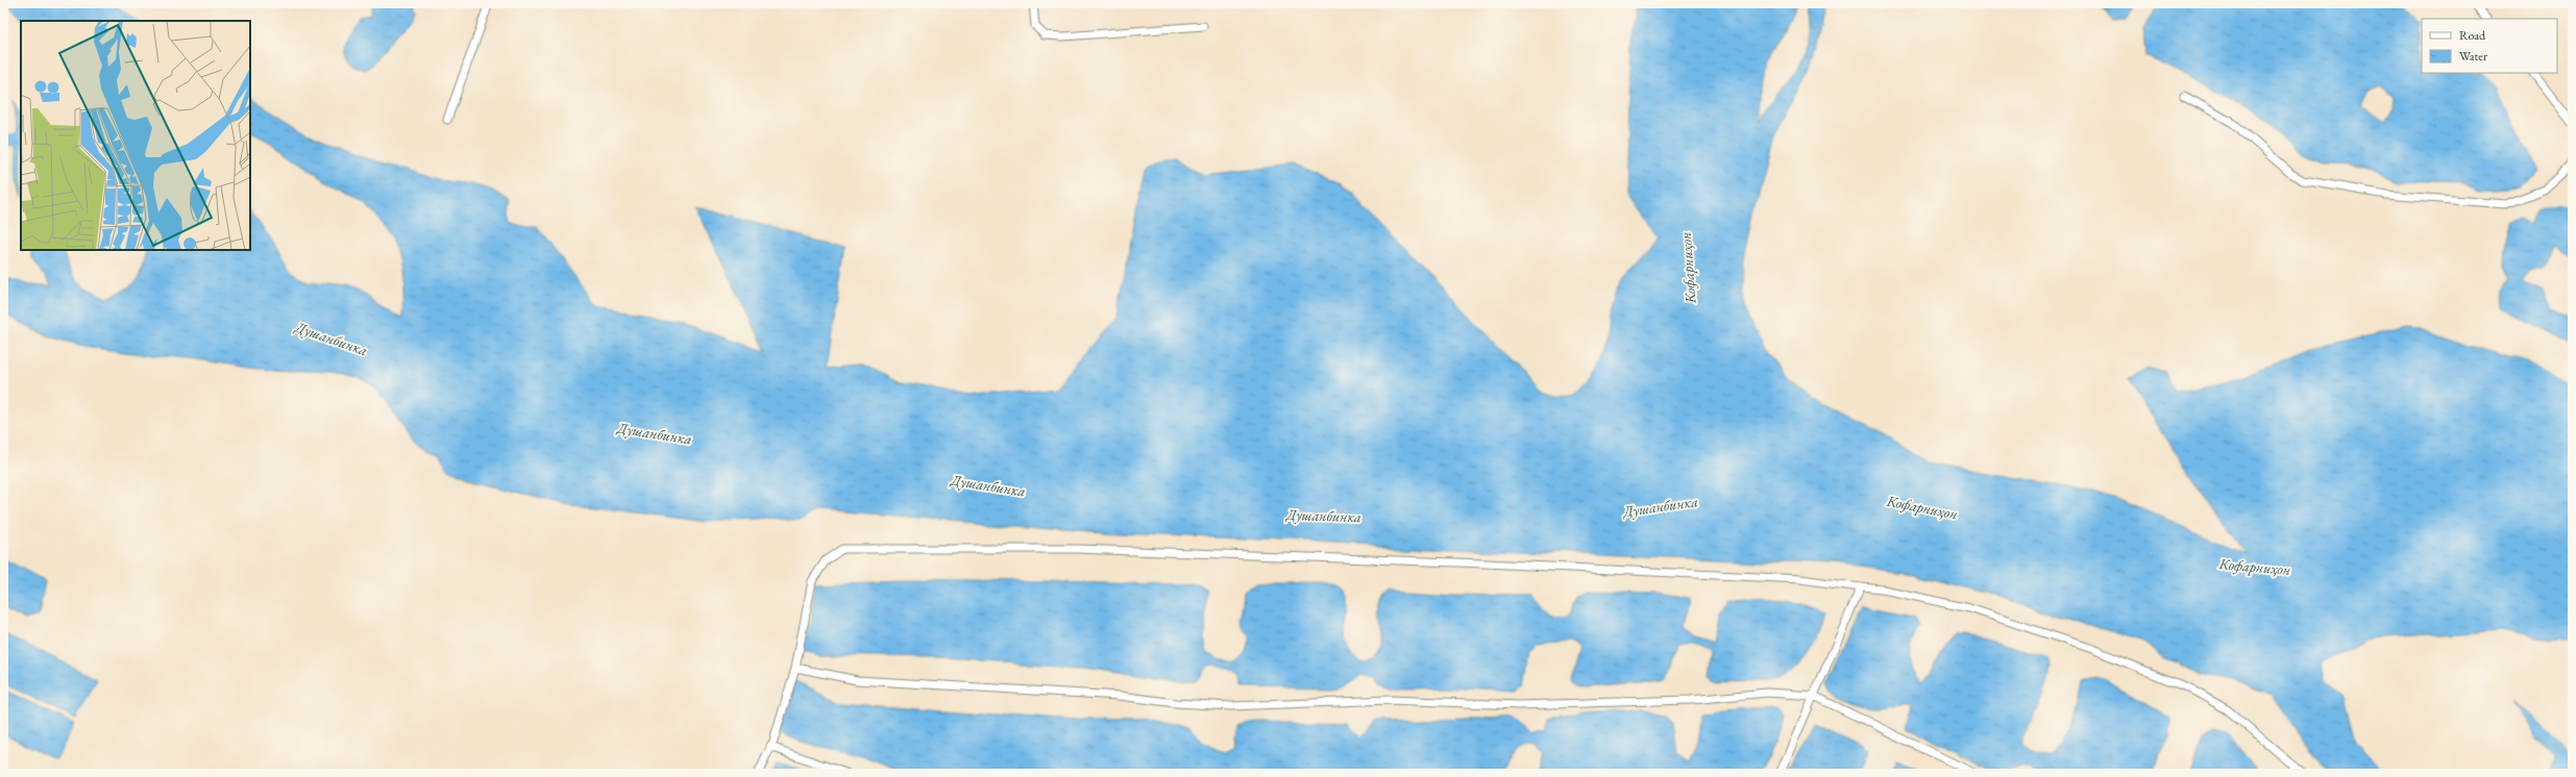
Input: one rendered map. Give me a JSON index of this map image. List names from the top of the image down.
{
  "water": ["Кофарниҳон", "Душанбинка"],
  "legend": ["Road", "Water"]
}
